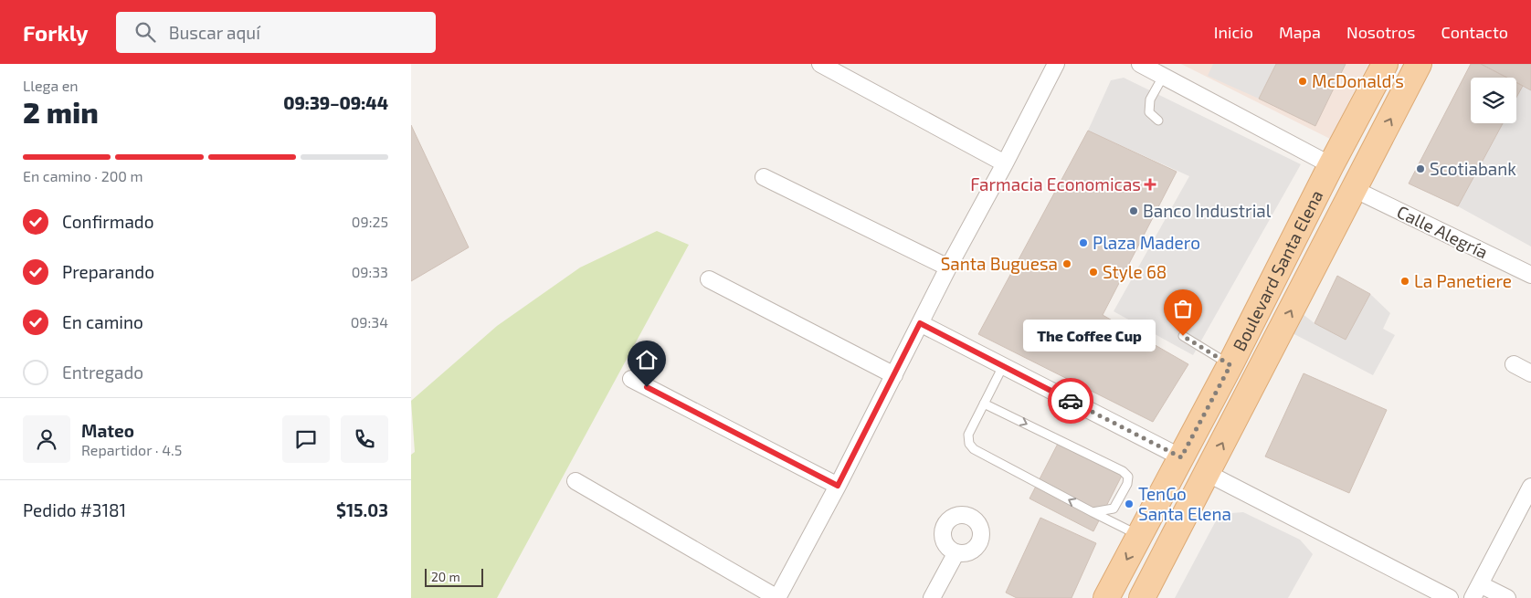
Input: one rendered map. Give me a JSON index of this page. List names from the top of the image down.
{
  "streets": {
    "main road": ["Boulevard Santa Elena"],
    "street": ["Calle Alegría"]
  },
  "crossings": [
    ["Calle Alegría", "Boulevard Santa Elena"]
  ],
  "places": {
    "other": [
      "McDonald's",
      "Scotiabank",
      "Banco Industrial",
      "Plaza Madero",
      "Santa Buguesa",
      "Style 68",
      "La Panetiere",
      "The Coffee Cup",
      "TenGo Santa Elena"
    ],
    "health": ["Farmacia Economicas"]
  },
  "scale_bar": "20 m",
  "page": {
    "header": "Forkly",
    "search": "Buscar aquí",
    "nav": [
      "Inicio",
      "Mapa",
      "Nosotros",
      "Contacto"
    ],
    "heading": ["2 min", "Llega en", "09:39–09:44"],
    "panel": [
      "Mateo",
      "Repartidor · 4.5",
      "Pedido #3181",
      "$15.03"
    ],
    "bar": "En camino · 200 m",
    "list": [
      ["Confirmado", "09:25"],
      ["Preparando", "09:33"],
      ["En camino", "09:34"],
      "Entregado"
    ],
    "bubble": "The Coffee Cup",
    "scale": "20 m"
  }
}
